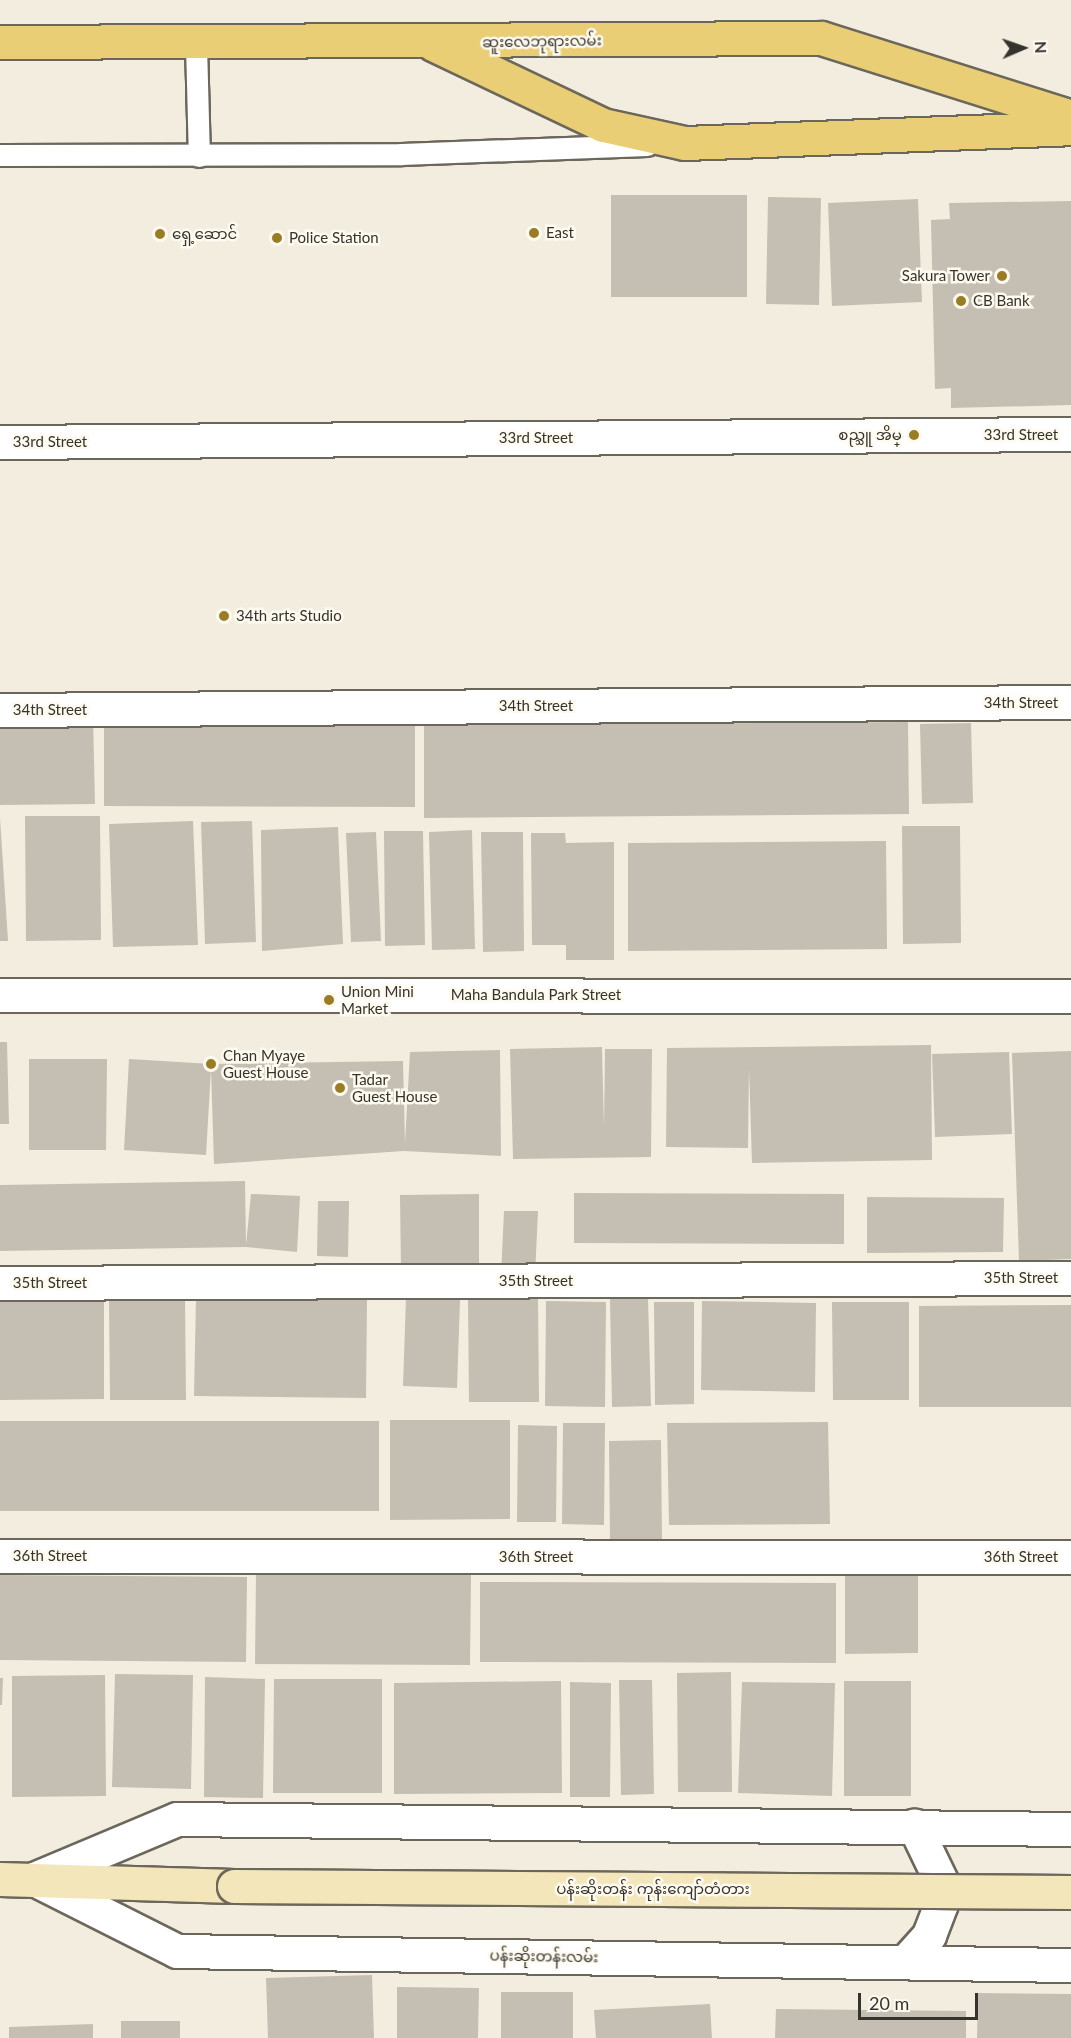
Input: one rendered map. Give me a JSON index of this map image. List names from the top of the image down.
{
  "streets": {
    "main road": ["ဆူးလေဘုရားလမ်း", "ပန်းဆိုးတန်း ကုန်းကျော်တံတား", "ပန်းဆိုးတန်းလမ်း"],
    "street": [
      "33rd Street",
      "34th Street",
      "Maha Bandula Park Street",
      "35th Street",
      "36th Street"
    ]
  },
  "crossings": [
    ["ပန်းဆိုးတန်း ကုန်းကျော်တံတား", "ပန်းဆိုးတန်းလမ်း"]
  ],
  "places": [
    "East",
    "ရှေ့ဆောင်",
    "Police Station",
    "Sakura Tower",
    "CB Bank",
    "စည္သူ အိမ္",
    "34th arts Studio",
    "Union Mini Market",
    "Chan Myaye Guest House",
    "Tadar Guest House"
  ],
  "scale_bar": "20 m",
  "north": "right"
}
